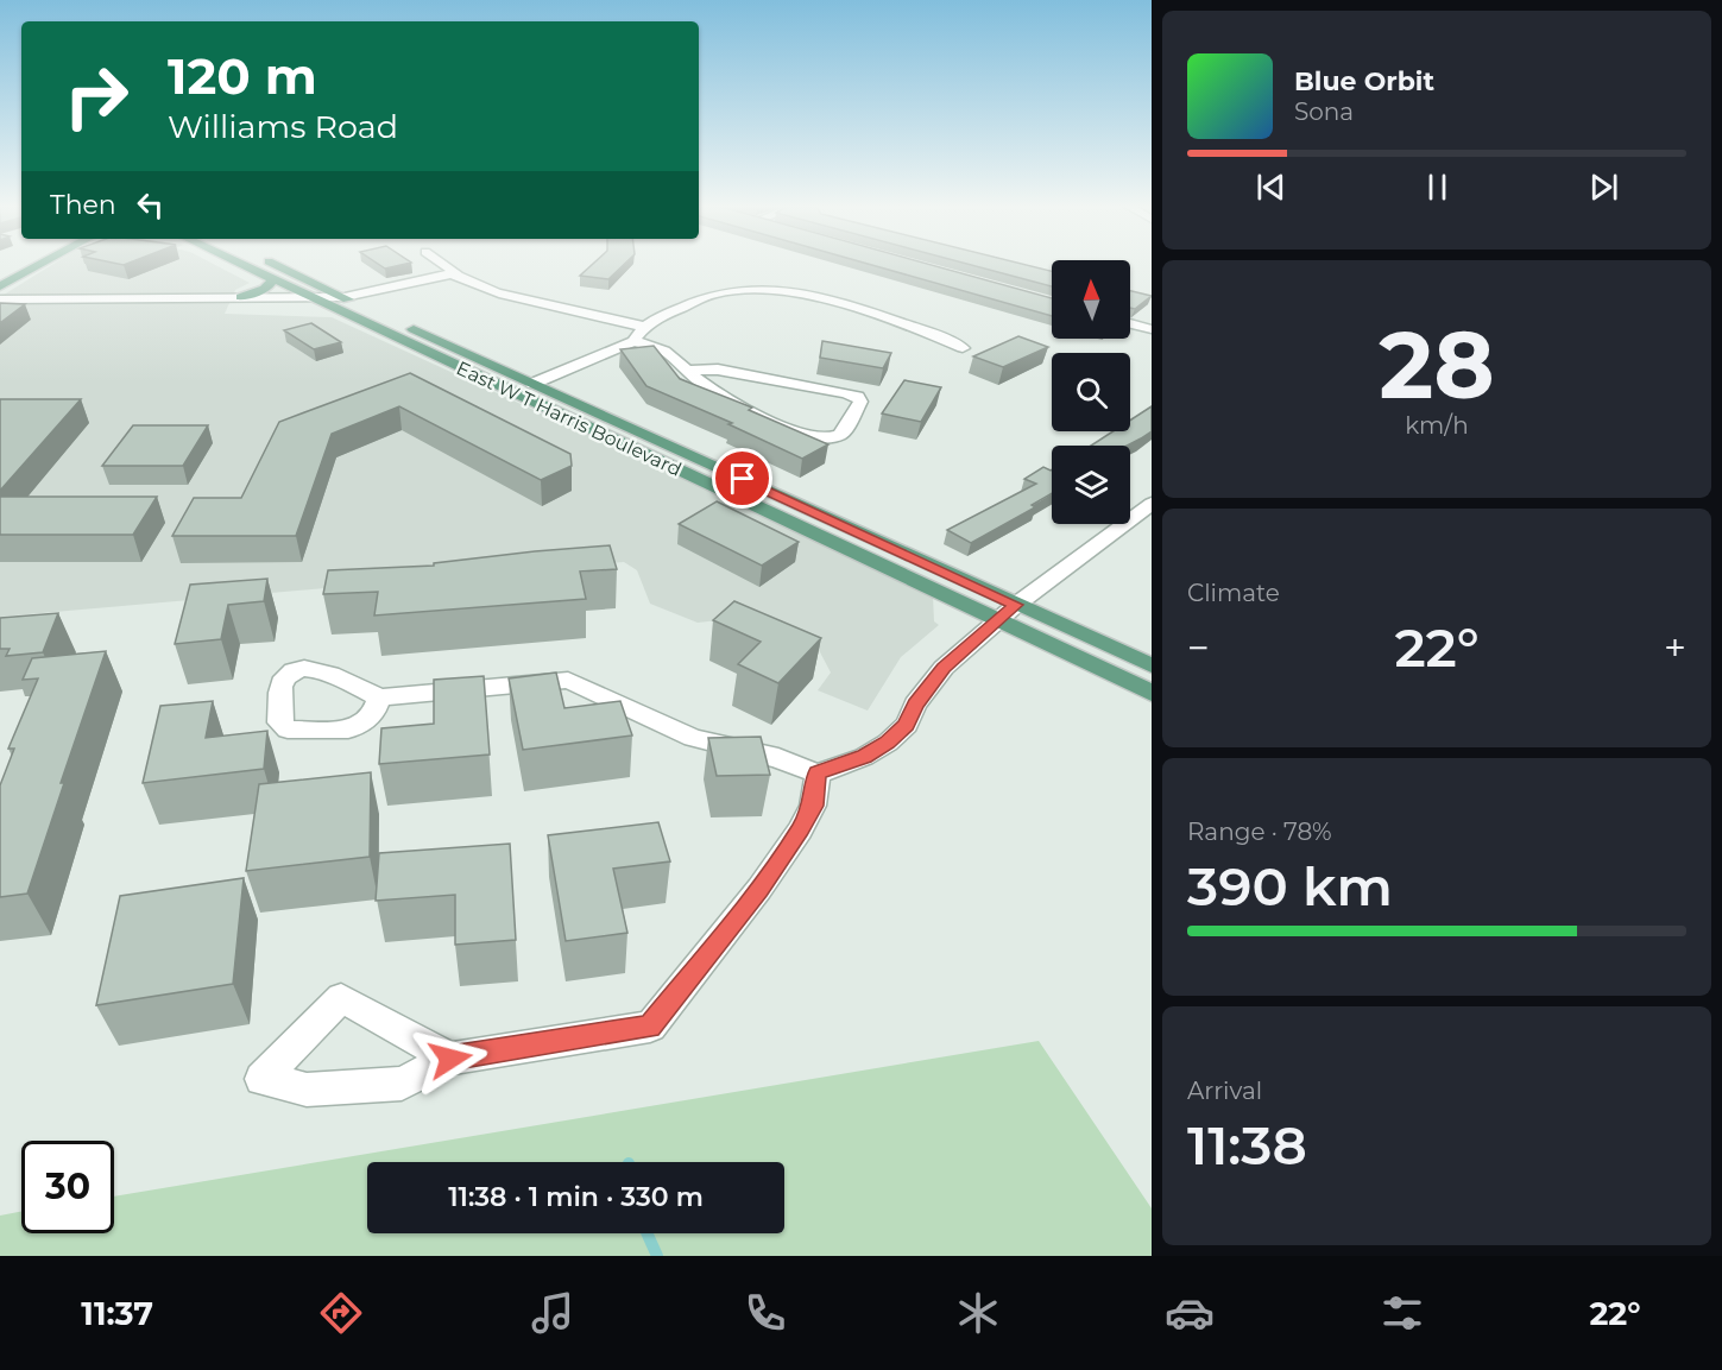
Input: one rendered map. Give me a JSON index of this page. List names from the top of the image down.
{
  "streets": {
    "main road": ["East W T Harris Boulevard"]
  },
  "north": "top",
  "page": {
    "turn": ["120 m", "Williams Road"],
    "song": ["Blue Orbit", "Sona"],
    "then": "Then",
    "tile": [
      ["28", "km/h"],
      "Climate",
      ["Range · 78%", "390 km"],
      ["Arrival", "11:38"]
    ],
    "heat": ["−", "22°", "+"],
    "limit": "30",
    "trip": "11:38 · 1 min · 330 m",
    "tabs": ["11:37", "22°"]
  }
}
